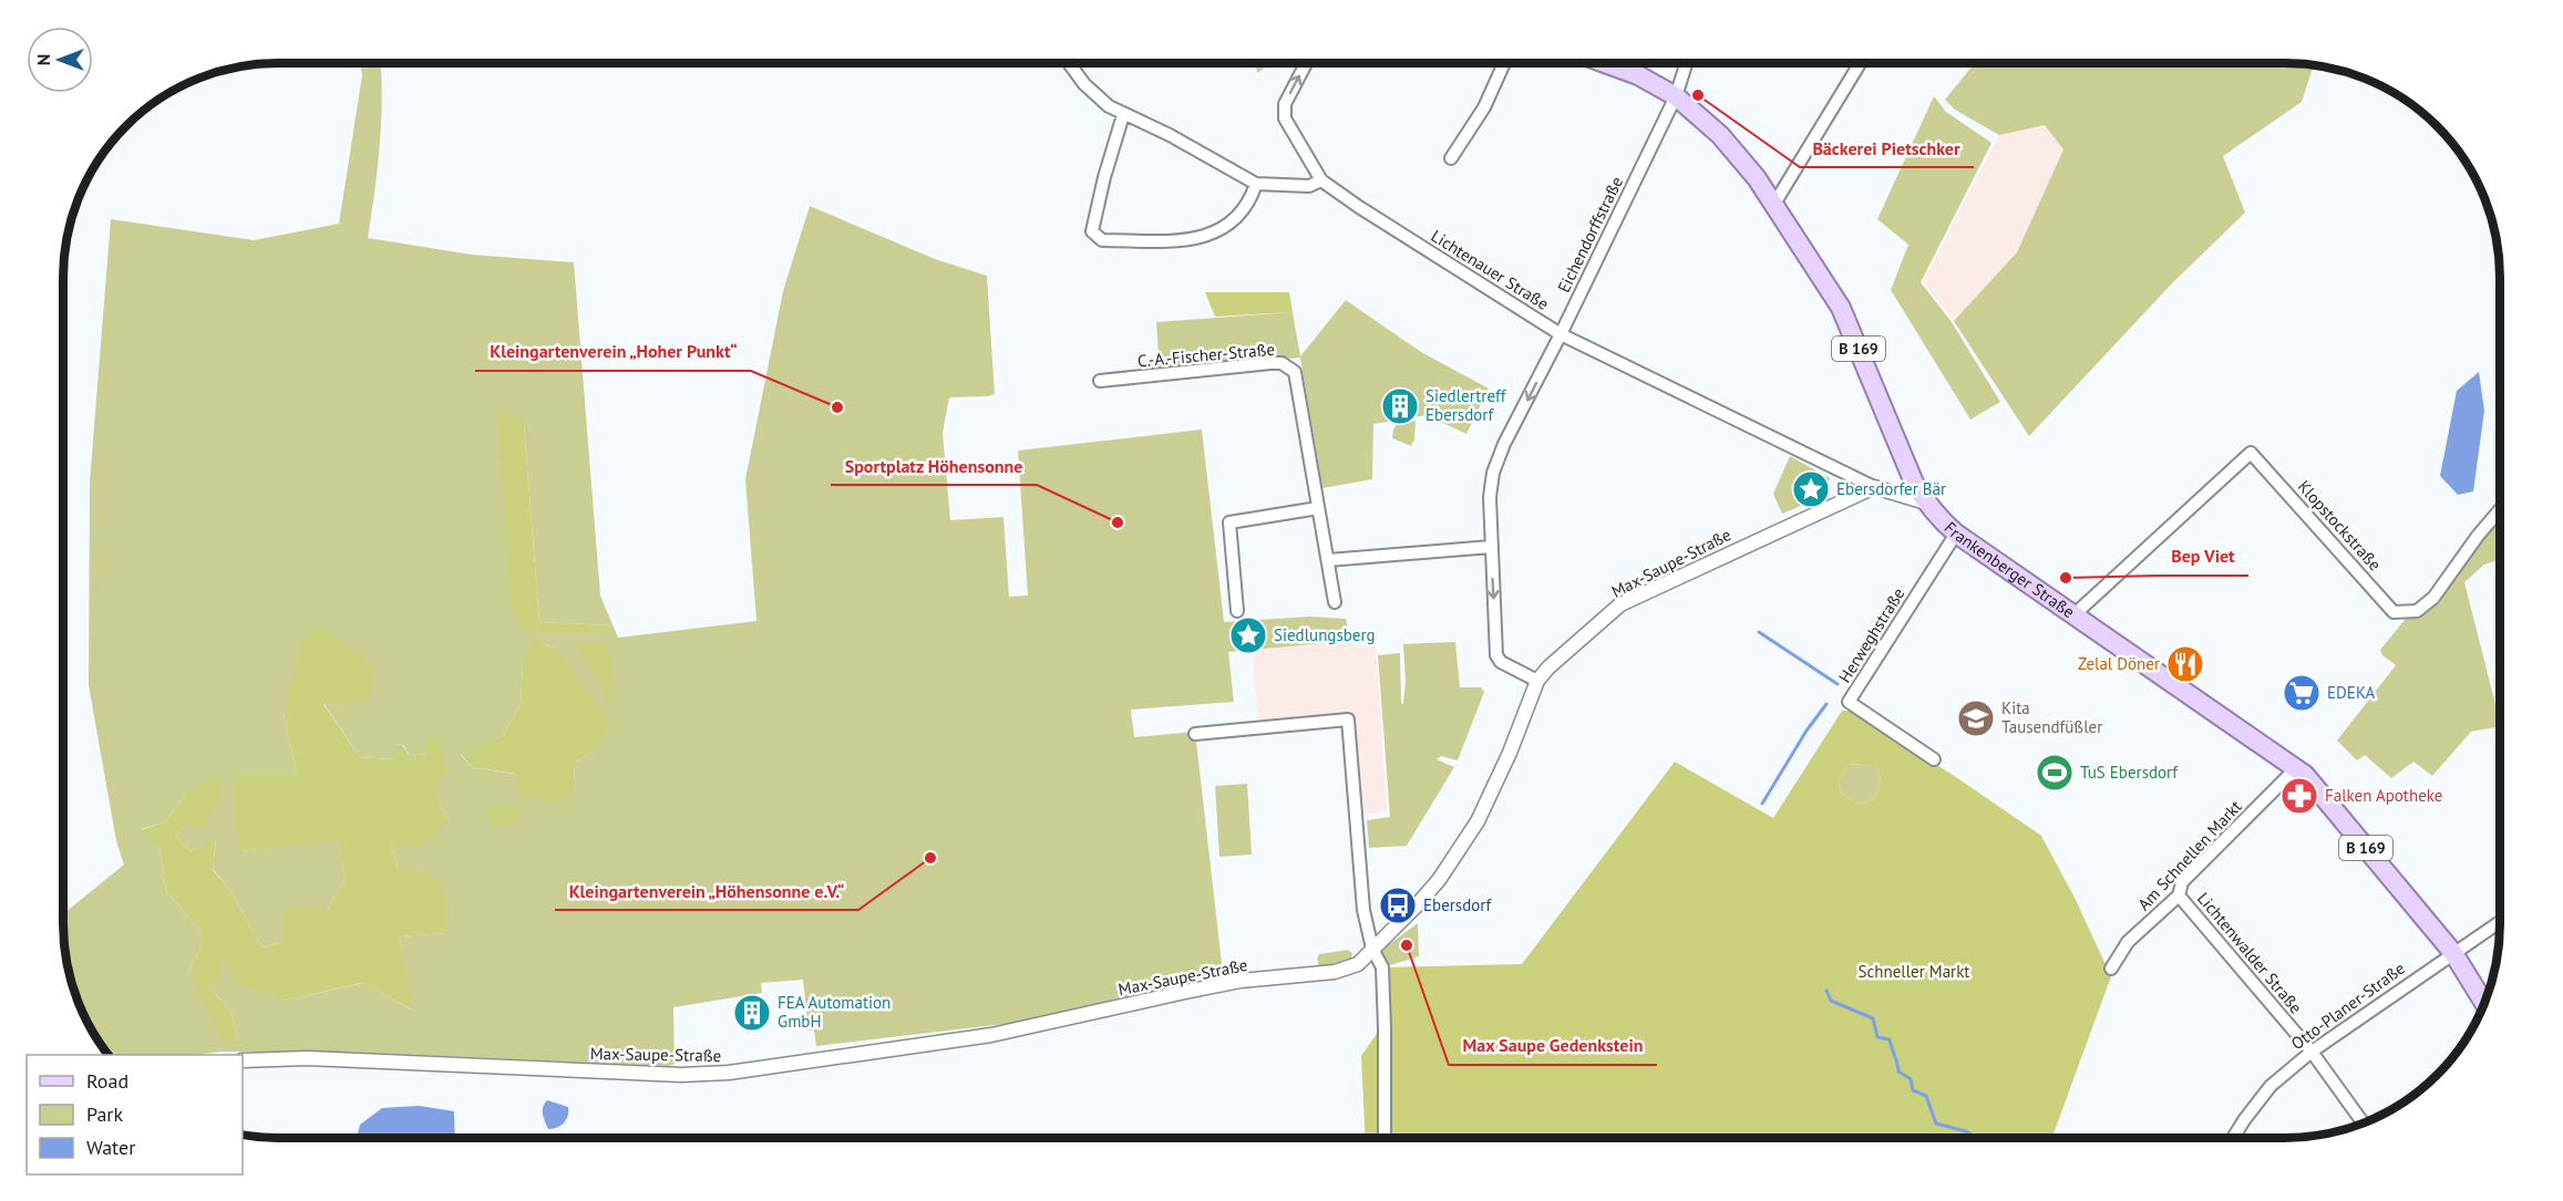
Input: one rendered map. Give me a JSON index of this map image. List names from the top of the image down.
{
  "streets": {
    "main road": ["B 169", "Frankenberger Straße"],
    "street": [
      "Eichendorffstraße",
      "Lichtenauer Straße",
      "C.-A.-Fischer-Straße",
      "Klopstockstraße",
      "Max-Saupe-Straße",
      "Herweghstraße",
      "Am Schnellen Markt",
      "Lichtenwalder Straße",
      "Otto-Planer-Straße"
    ]
  },
  "crossings": [
    ["Eichendorffstraße", "Lichtenauer Straße"],
    ["Eichendorffstraße", "Max-Saupe-Straße"],
    ["Eichendorffstraße", "Frankenberger Straße"],
    ["Lichtenauer Straße", "Max-Saupe-Straße"],
    ["Lichtenauer Straße", "Frankenberger Straße"],
    ["Klopstockstraße", "Frankenberger Straße"],
    ["Frankenberger Straße", "Herweghstraße"],
    ["Frankenberger Straße", "Am Schnellen Markt"],
    ["Frankenberger Straße", "Otto-Planer-Straße"],
    ["Am Schnellen Markt", "Lichtenwalder Straße"],
    ["Lichtenwalder Straße", "Otto-Planer-Straße"]
  ],
  "one_way": ["Eichendorffstraße"],
  "parks": ["Schneller Markt"],
  "places": {
    "other": [
      "Bäckerei Pietschker",
      "Kleingartenverein „Hoher Punkt“",
      "Sportplatz Höhensonne",
      "Bep Viet",
      "Kleingartenverein „Höhensonne e.V.“",
      "Max Saupe Gedenkstein"
    ],
    "building": ["Siedlertreff Ebersdorf", "FEA Automation GmbH"],
    "place": ["Ebersdorfer Bär", "Siedlungsberg"],
    "restaurant": ["Zelal Döner"],
    "supermarket": ["EDEKA"],
    "school or university": ["Kita Tausendfüßler"],
    "sports": ["TuS Ebersdorf"],
    "pharmacy": ["Falken Apotheke"],
    "bus stop": ["Ebersdorf"]
  },
  "legend": ["Road", "Park", "Water"],
  "north": "left"
}
